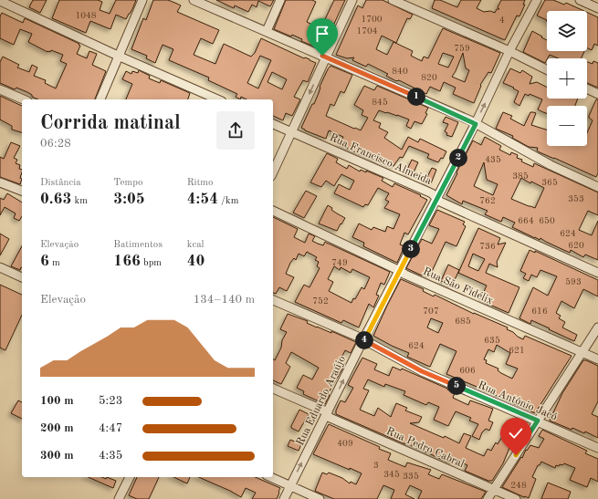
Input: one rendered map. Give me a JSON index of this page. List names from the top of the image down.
{
  "streets": {
    "street": [
      "Rua Francisco Almeida",
      "Rua São Fidélix",
      "Rua Eduardo Araújo",
      "Rua Antônio Jacó",
      "Rua Pedro Cabral"
    ]
  },
  "crossings": [
    ["Rua Francisco Almeida", "Rua Eduardo Araújo"],
    ["Rua São Fidélix", "Rua Eduardo Araújo"],
    ["Rua Eduardo Araújo", "Rua Antônio Jacó"],
    ["Rua Eduardo Araújo", "Rua Pedro Cabral"]
  ],
  "one_way": ["Rua Eduardo Araújo"],
  "house_numbers": [
    "1048",
    "1700",
    "4",
    "1704",
    "759",
    "840",
    "820",
    "845",
    "435",
    "385",
    "365",
    "353",
    "762",
    "664",
    "650",
    "624",
    "620",
    "736",
    "749",
    "593",
    "752",
    "707",
    "616",
    "685",
    "635",
    "624",
    "621",
    "606",
    "409",
    "3",
    "345",
    "335",
    "248"
  ],
  "page": {
    "map_buttons": ["+", "−"],
    "pins": [
      "1",
      "2",
      "3",
      "4",
      "5"
    ],
    "heading": ["Corrida matinal", "06:28"],
    "stats": [
      ["Distância", "0.63 km"],
      ["Tempo", "3:05"],
      ["Ritmo", "4:54 /km"],
      ["Elevação", "6 m"],
      ["Batimentos", "166 bpm"],
      ["kcal", "40"]
    ],
    "chart": ["Elevação", "134–140 m"],
    "list": [
      {
        "name": "100 m",
        "note": "5:23"
      },
      {
        "name": "200 m",
        "note": "4:47"
      },
      {
        "name": "300 m",
        "note": "4:35"
      }
    ]
  }
}
